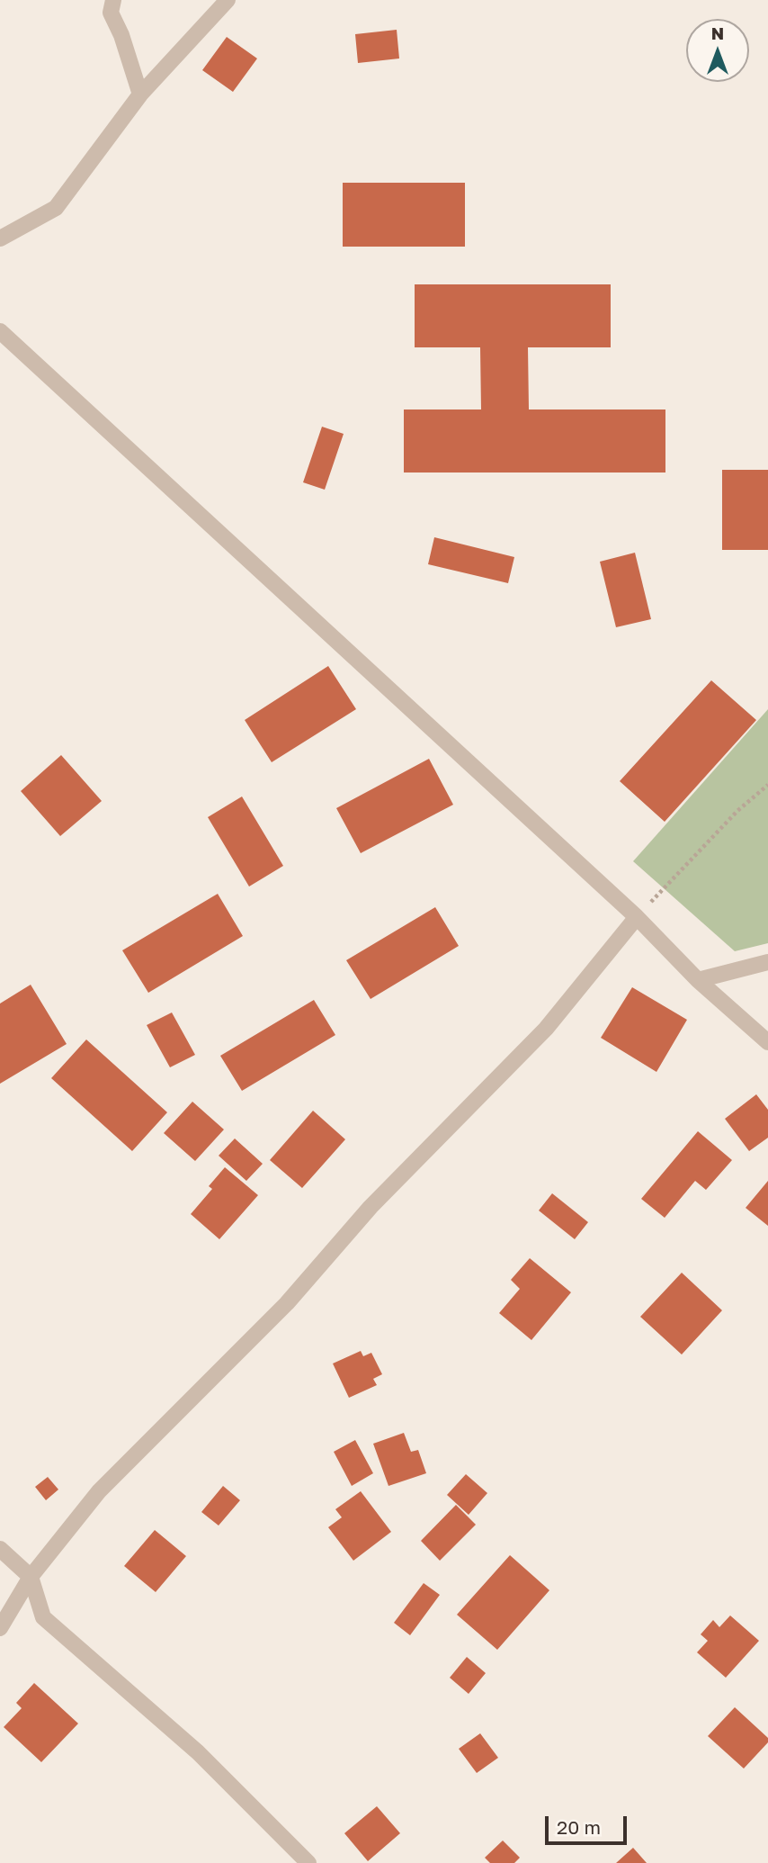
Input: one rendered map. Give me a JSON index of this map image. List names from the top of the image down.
{
  "scale_bar": "20 m",
  "north": "top"
}
